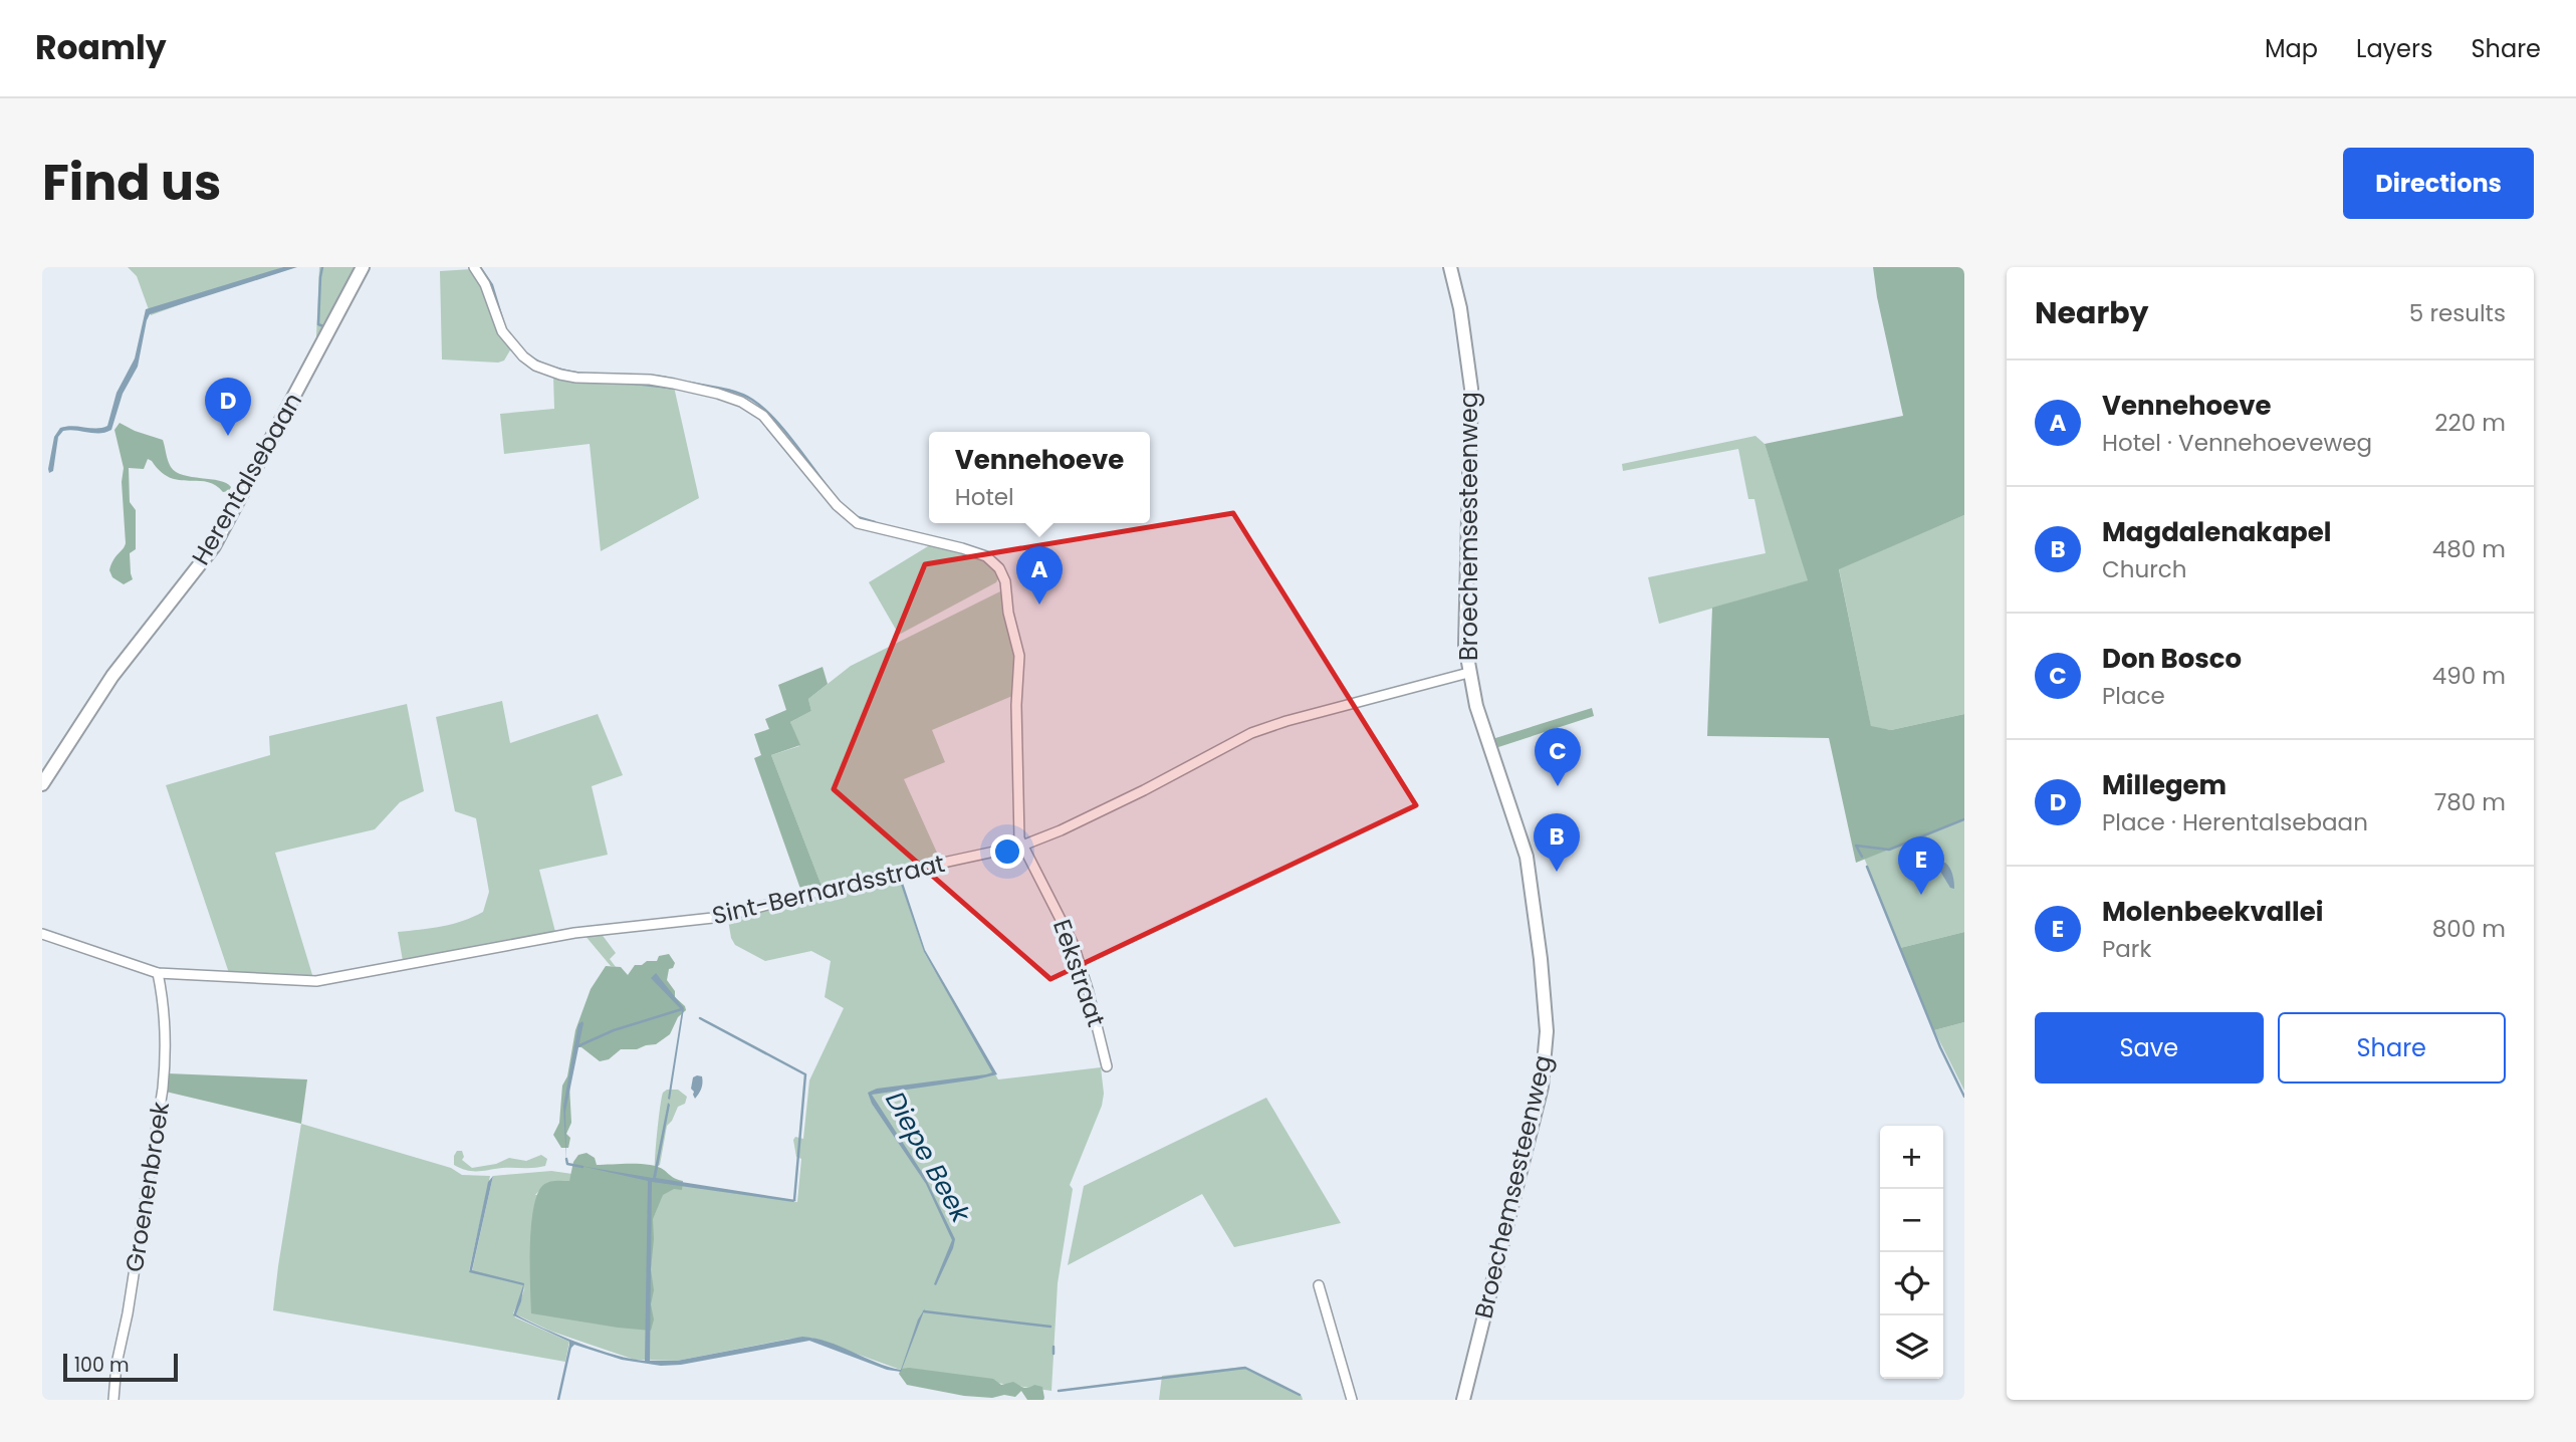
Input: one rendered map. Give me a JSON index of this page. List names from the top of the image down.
{
  "streets": {
    "street": [
      "Herentalsebaan",
      "Broechemsesteenweg",
      "Sint-Bernardsstraat",
      "Eekstraat",
      "Groenenbroek"
    ]
  },
  "crossings": [
    ["Broechemsesteenweg", "Sint-Bernardsstraat"],
    ["Sint-Bernardsstraat", "Eekstraat"],
    ["Sint-Bernardsstraat", "Groenenbroek"]
  ],
  "water": ["Diepe Beek"],
  "scale_bar": "100 m",
  "page": {
    "header": "Roamly",
    "nav": ["Map", "Layers", "Share"],
    "title": "Find us",
    "buttons": [
      "Directions",
      ["Save", "Share"]
    ],
    "heading": ["Nearby", "5 results"],
    "list": [
      {
        "mark": "A",
        "name": "Vennehoeve",
        "note": "Hotel · Vennehoeveweg",
        "value": "220 m"
      },
      {
        "mark": "B",
        "name": "Magdalenakapel",
        "note": "Church",
        "value": "480 m"
      },
      {
        "mark": "C",
        "name": "Don Bosco",
        "note": "Place",
        "value": "490 m"
      },
      {
        "mark": "D",
        "name": "Millegem",
        "note": "Place · Herentalsebaan",
        "value": "780 m"
      },
      {
        "mark": "E",
        "name": "Molenbeekvallei",
        "note": "Park",
        "value": "800 m"
      }
    ],
    "pins": [
      "D",
      "A",
      "C",
      "B",
      "E"
    ],
    "popup": ["Vennehoeve", "Hotel"],
    "map_buttons": ["+", "−"],
    "scale": "100 m"
  }
}
